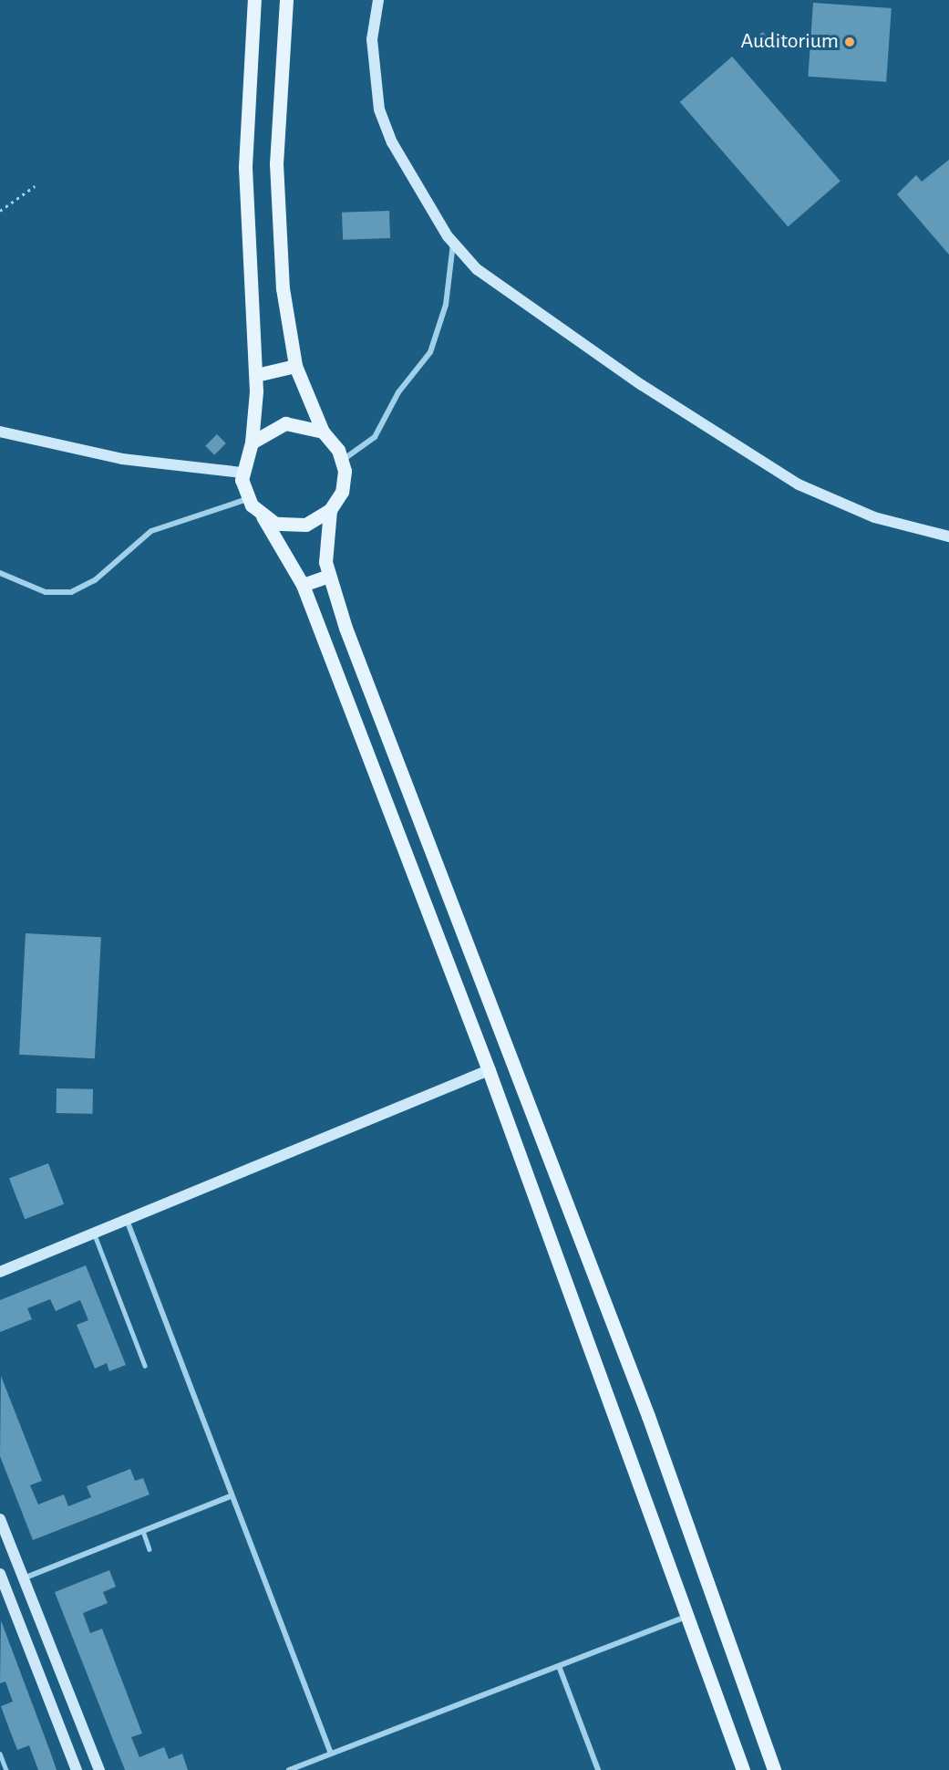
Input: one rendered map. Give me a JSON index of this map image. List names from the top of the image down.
{
  "places": ["Auditorium"]
}
